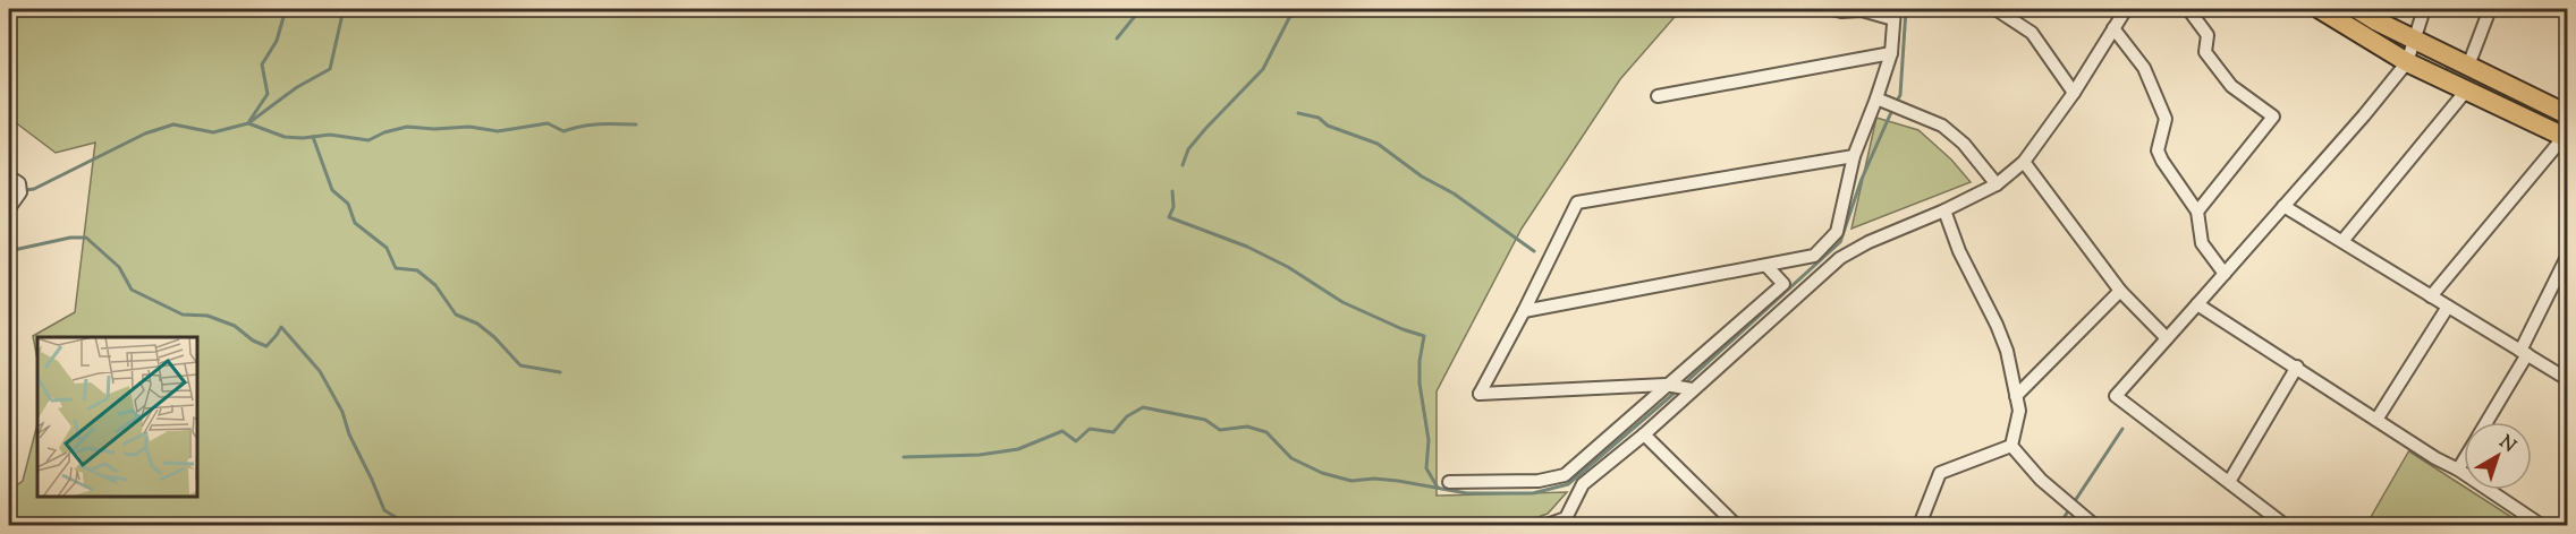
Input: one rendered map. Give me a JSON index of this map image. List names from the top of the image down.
{
  "north": "top right"
}
